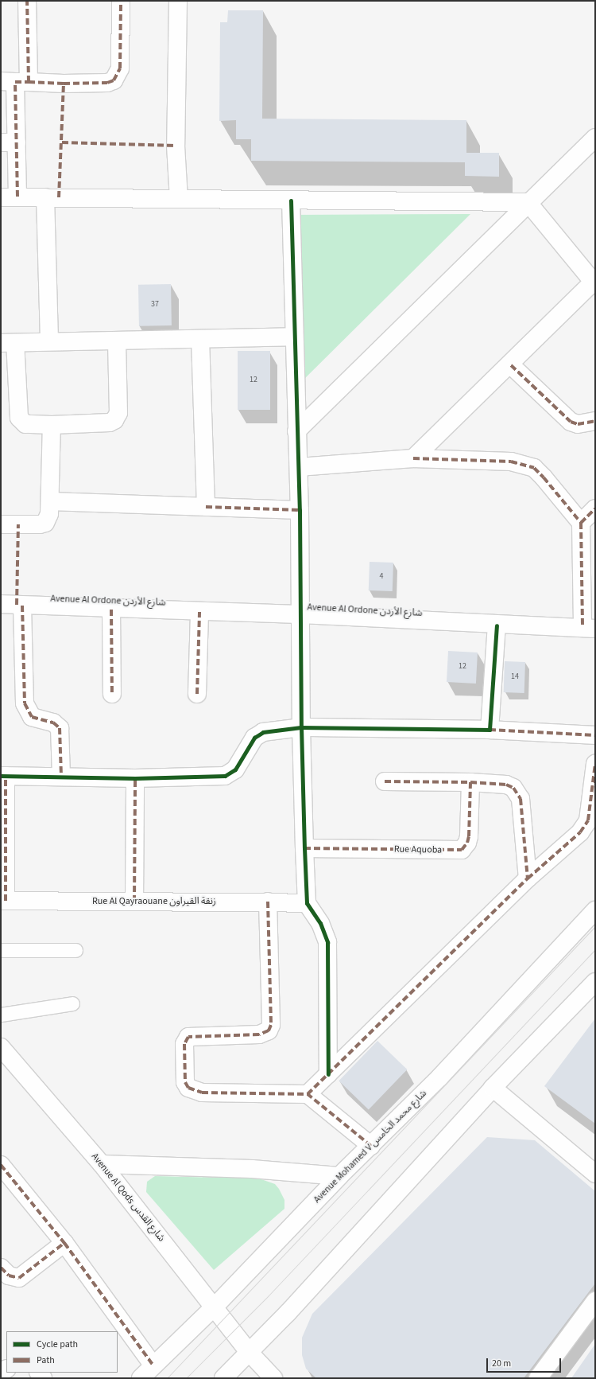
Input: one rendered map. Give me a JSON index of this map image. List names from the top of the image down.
{
  "streets": {
    "street": [
      "Avenue Al Ordone شارع الأردن",
      "Rue Aquoba",
      "Rue Al Qayraouane زنقة القيراون",
      "Avenue Mohamed V شارع محمد الخامس",
      "Avenue Al Qods شارع القدس"
    ]
  },
  "crossings": [
    ["Avenue Mohamed V شارع محمد الخامس", "Avenue Al Qods شارع القدس"]
  ],
  "house_numbers": [
    "37",
    "12",
    "4",
    "12",
    "14"
  ],
  "legend": ["Cycle path", "Path"],
  "scale_bar": "20 m"
}
